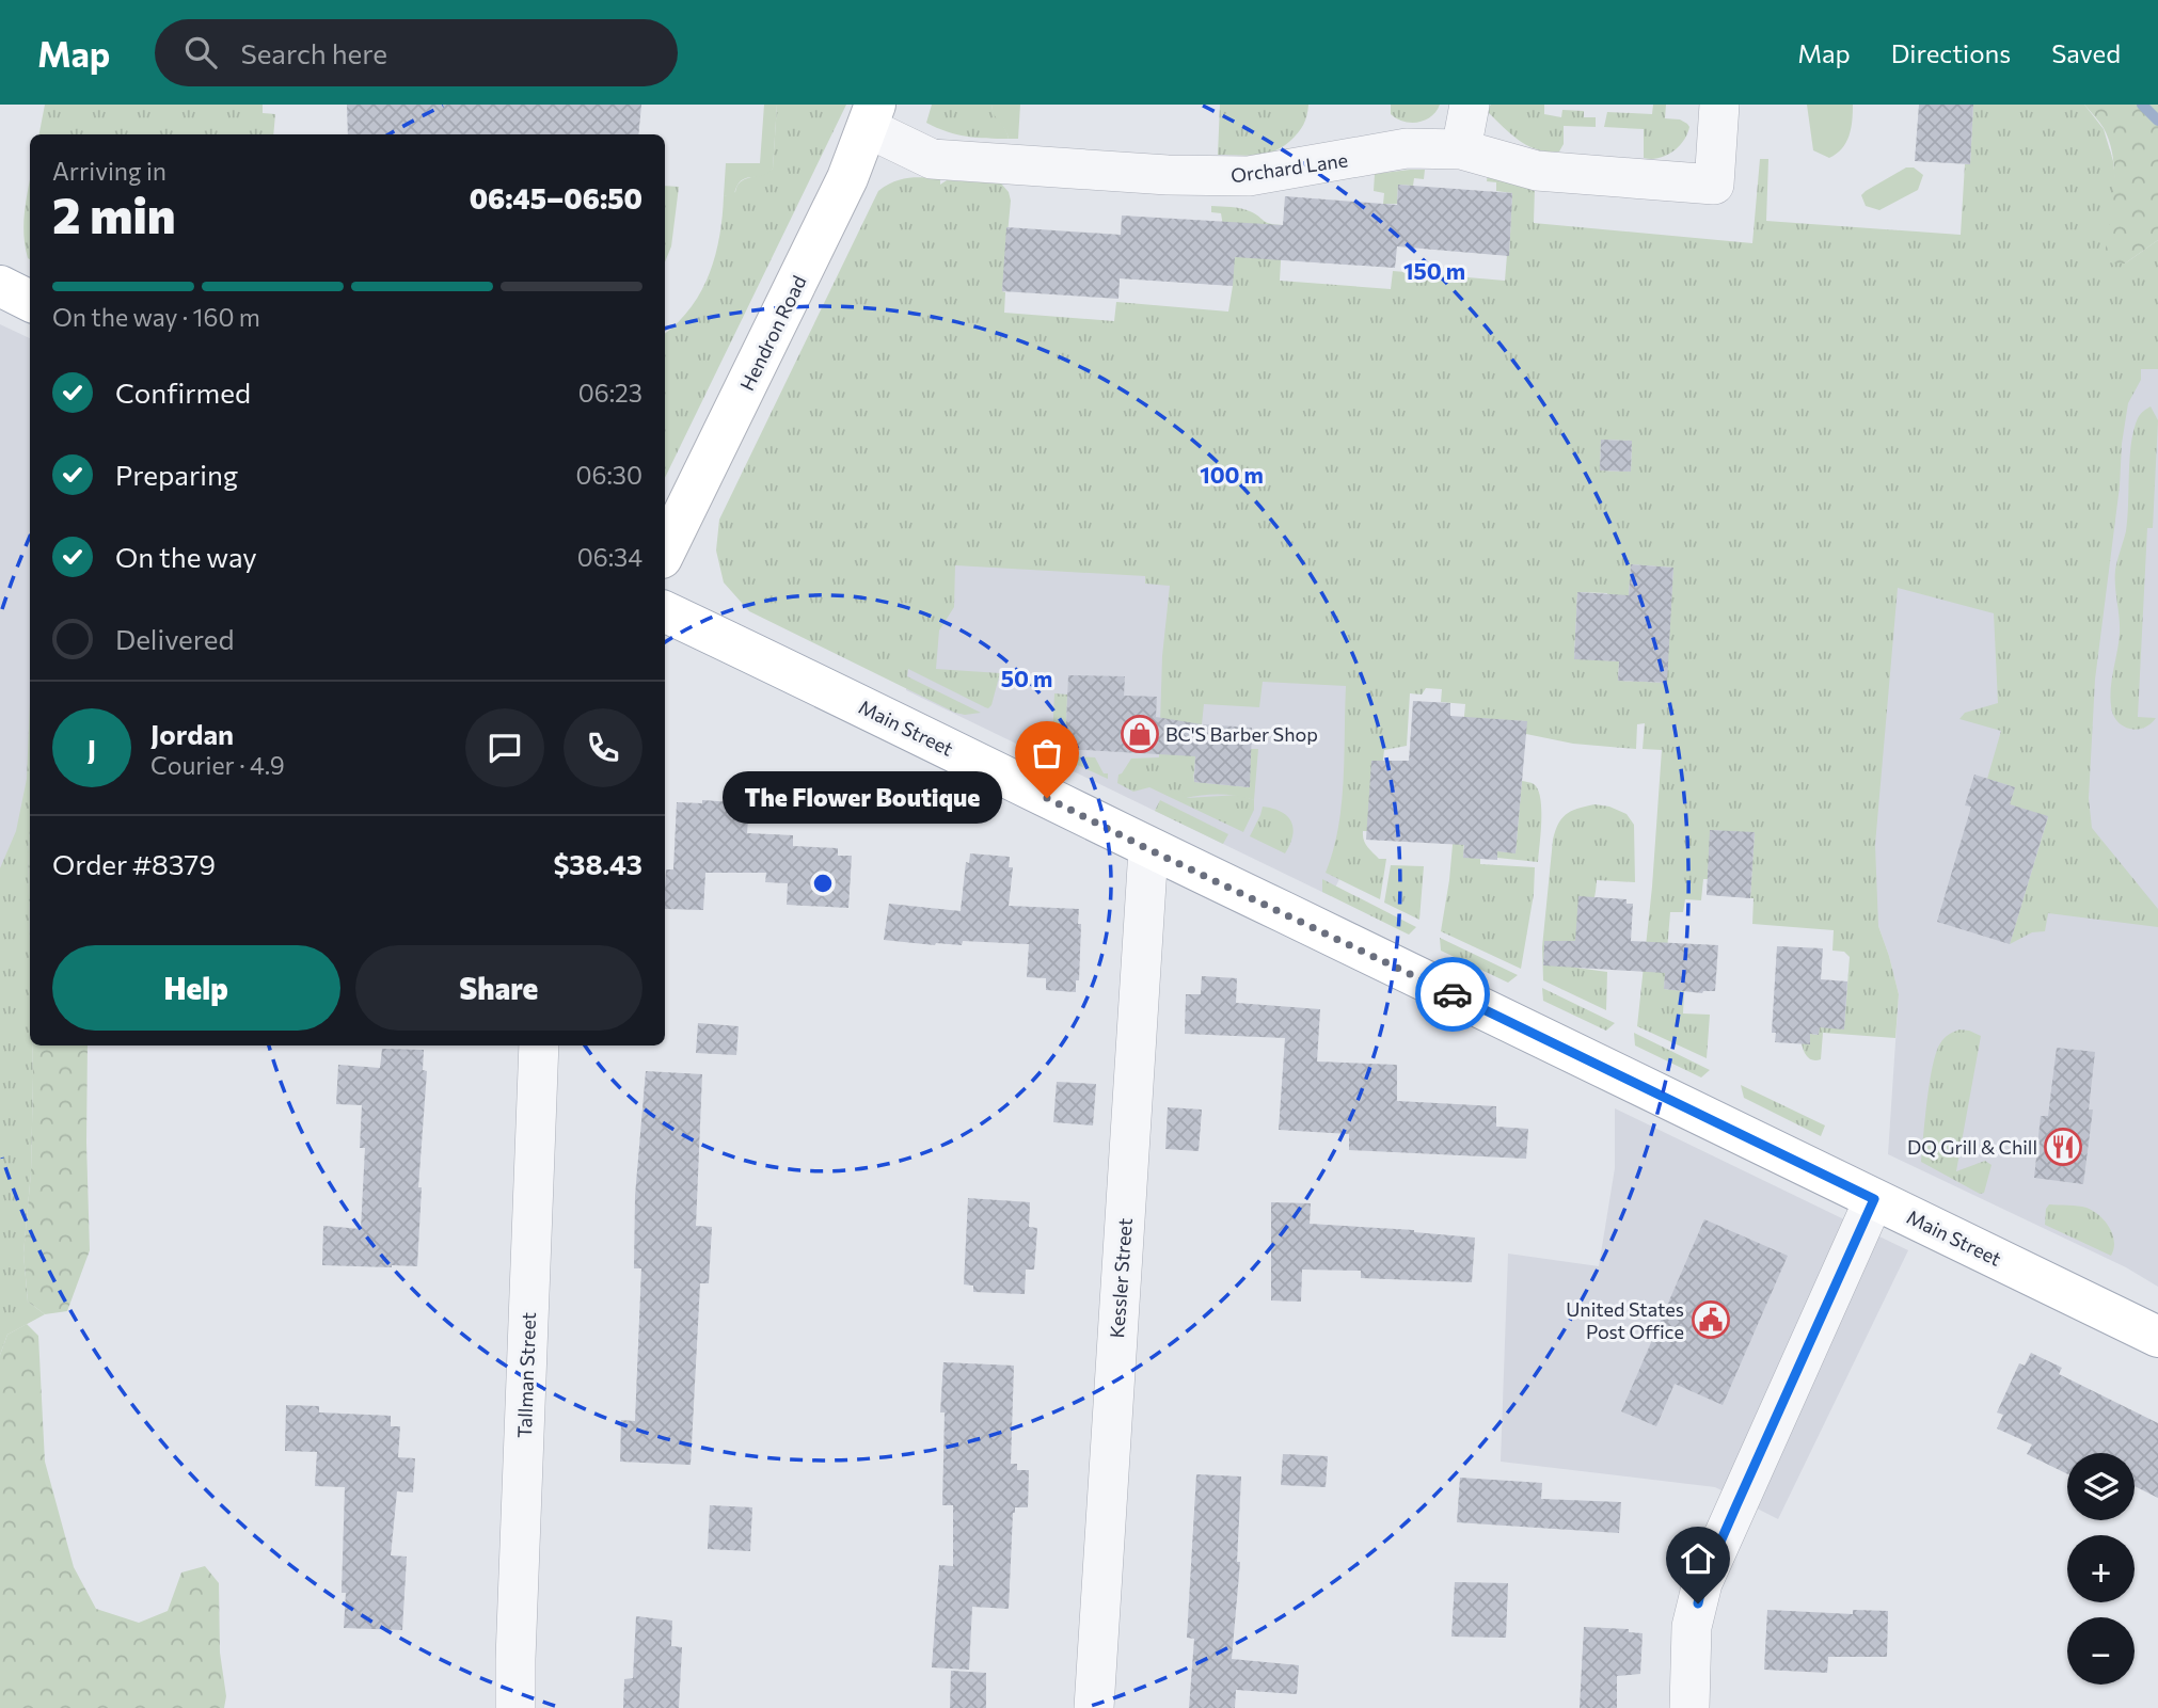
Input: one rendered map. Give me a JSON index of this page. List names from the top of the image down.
{
  "streets": {
    "main road": ["Hendron Road", "Main Street"],
    "street": ["Orchard Lane", "Kessler Street", "Tallman Street"]
  },
  "crossings": [
    ["Orchard Lane", "Hendron Road"],
    ["Main Street", "Kessler Street"]
  ],
  "places": {
    "shop": ["BC'S Barber Shop"],
    "other": ["The Flower Boutique"],
    "restaurant": ["DQ Grill & Chill"],
    "public building": ["United States Post Office"]
  },
  "page": {
    "header": "Map",
    "search": "Search here",
    "nav": ["Map", "Directions", "Saved"],
    "heading": ["2 min", "Arriving in", "06:45–06:50"],
    "panel": [
      "Jordan",
      "Courier · 4.9",
      "Order #8379",
      "$38.43"
    ],
    "bar": "On the way · 160 m",
    "list": [
      ["Confirmed", "06:23"],
      ["Preparing", "06:30"],
      ["On the way", "06:34"],
      "Delivered"
    ],
    "round": "J",
    "bubble": "The Flower Boutique",
    "buttons": ["Help", "Share"],
    "map_buttons": ["+", "−"]
  },
  "rings": ["150 m", "100 m", "50 m"]
}
